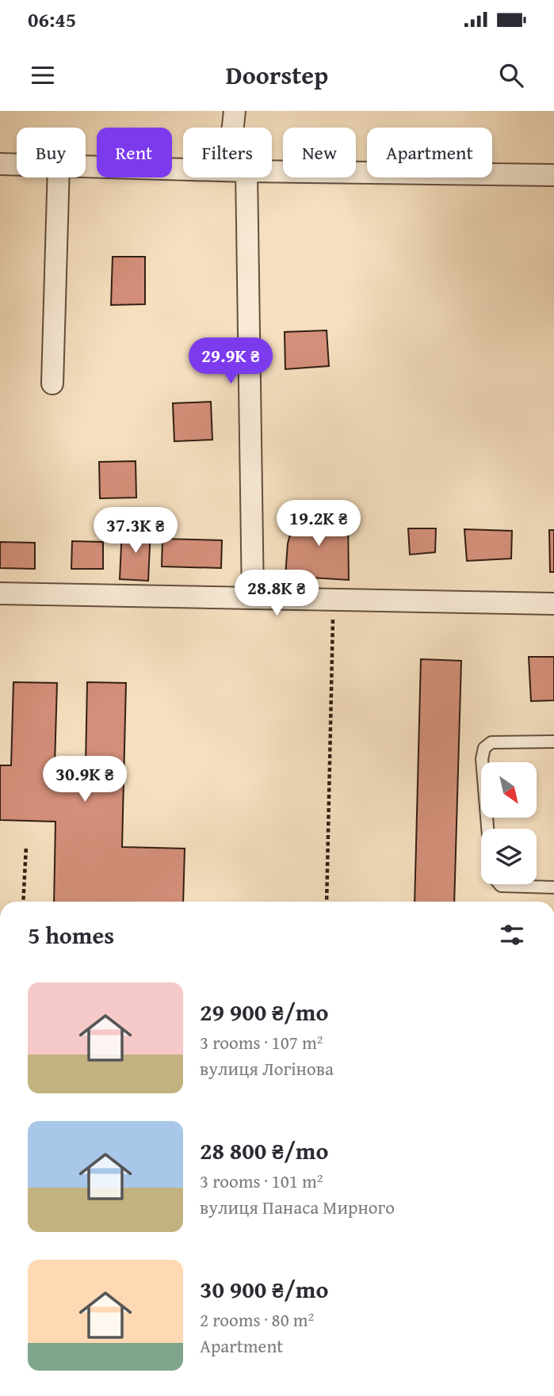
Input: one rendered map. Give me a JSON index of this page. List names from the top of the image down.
{
  "north": "bottom right",
  "page": {
    "status": "06:45",
    "header": "Doorstep",
    "chip": [
      "Buy",
      "Rent",
      "Filters",
      "New",
      "Apartment"
    ],
    "price": [
      "29.9K ₴",
      "19.2K ₴",
      "37.3K ₴",
      "28.8K ₴",
      "30.9K ₴"
    ],
    "heading": "5 homes",
    "list": [
      {
        "name": "29 900 ₴/mo",
        "note": "3 rooms · 107 m² · вулиця Логінова"
      },
      {
        "name": "28 800 ₴/mo",
        "note": "3 rooms · 101 m² · вулиця Панаса Мирного"
      },
      {
        "name": "30 900 ₴/mo",
        "note": "2 rooms · 80 m² · Apartment"
      }
    ]
  }
}
